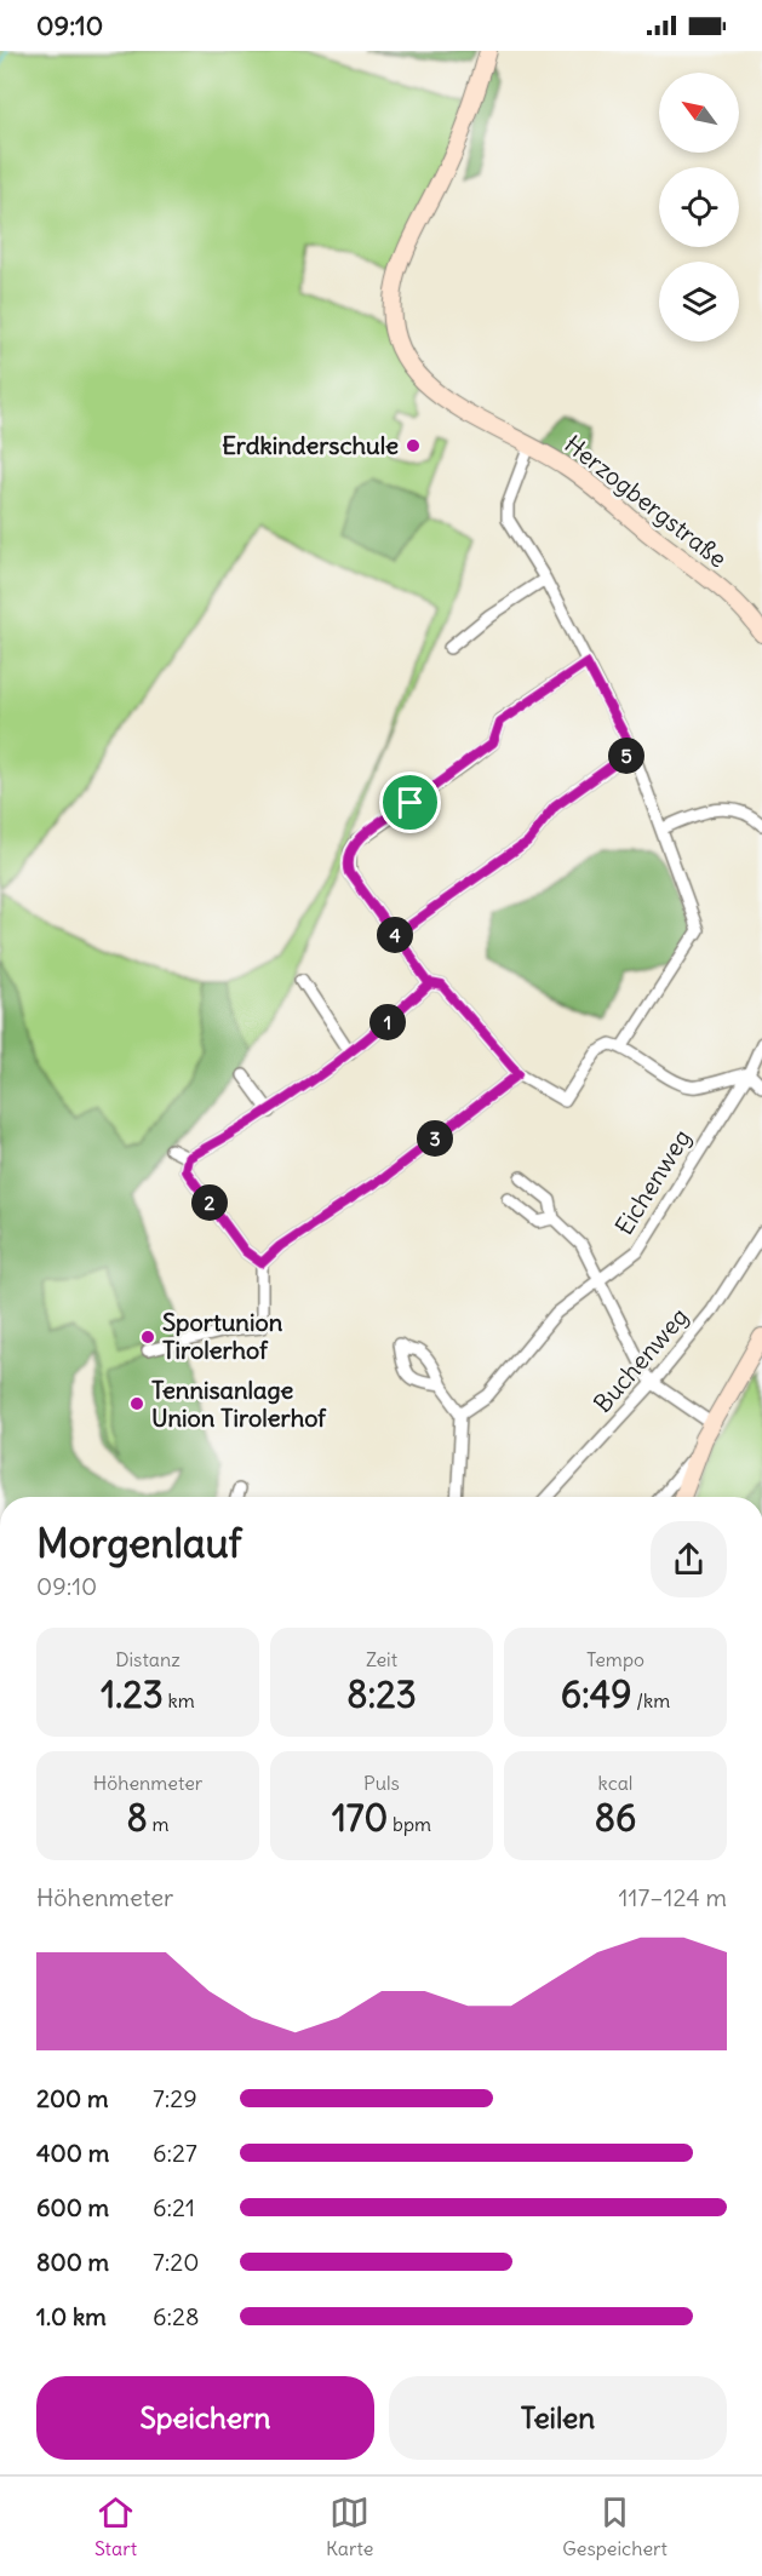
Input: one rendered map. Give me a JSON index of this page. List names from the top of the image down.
{
  "streets": {
    "main road": ["Herzogbergstraße"],
    "street": ["Eichenweg", "Buchenweg"]
  },
  "places": ["Erdkinderschule", "Sportunion Tirolerhof", "Tennisanlage Union Tirolerhof"],
  "north": "top left",
  "page": {
    "status": "09:10",
    "pins": [
      "5",
      "4",
      "1",
      "3",
      "2"
    ],
    "heading": ["Morgenlauf", "09:10"],
    "stats": [
      ["Distanz", "1.23 km"],
      ["Zeit", "8:23"],
      ["Tempo", "6:49 /km"],
      ["Höhenmeter", "8 m"],
      ["Puls", "170 bpm"],
      ["kcal", "86"]
    ],
    "chart": ["Höhenmeter", "117–124 m"],
    "list": [
      {
        "name": "200 m",
        "note": "7:29"
      },
      {
        "name": "400 m",
        "note": "6:27"
      },
      {
        "name": "600 m",
        "note": "6:21"
      },
      {
        "name": "800 m",
        "note": "7:20"
      },
      {
        "name": "1.0 km",
        "note": "6:28"
      }
    ],
    "buttons": ["Speichern", "Teilen"],
    "tabs": ["Start", "Karte", "Gespeichert"]
  }
}
